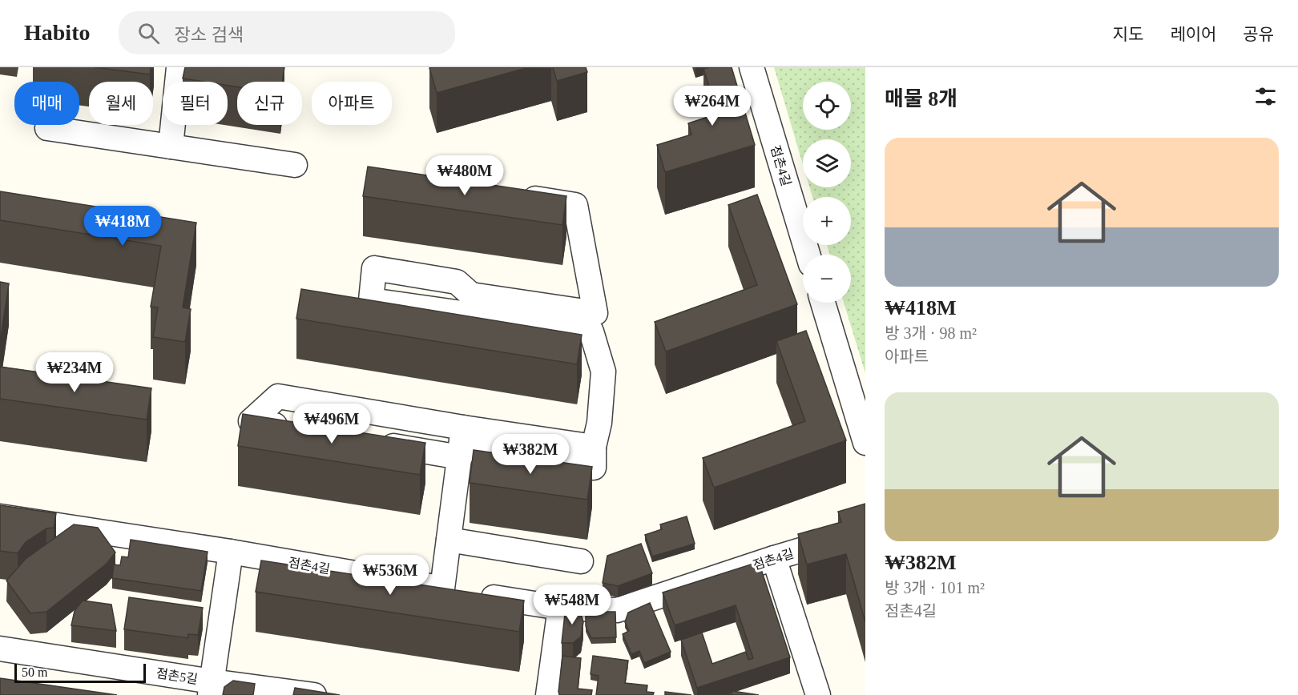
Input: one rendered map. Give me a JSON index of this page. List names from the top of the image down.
{
  "streets": {
    "street": ["점촌4길", "점촌5길"]
  },
  "scale_bar": "50 m",
  "page": {
    "header": "Habito",
    "search": "장소 검색",
    "nav": ["지도", "레이어", "공유"],
    "heading": "매물 8개",
    "map_buttons": ["+", "−"],
    "chip": [
      "매매",
      "월세",
      "필터",
      "신규",
      "아파트"
    ],
    "price": [
      "₩264M",
      "₩480M",
      "₩418M",
      "₩234M",
      "₩496M",
      "₩382M",
      "₩536M",
      "₩548M"
    ],
    "list": [
      {
        "name": "₩418M",
        "note": "방 3개 · 98 m² · 아파트"
      },
      {
        "name": "₩382M",
        "note": "방 3개 · 101 m² · 점촌4길"
      }
    ],
    "scale": "50 m"
  }
}
